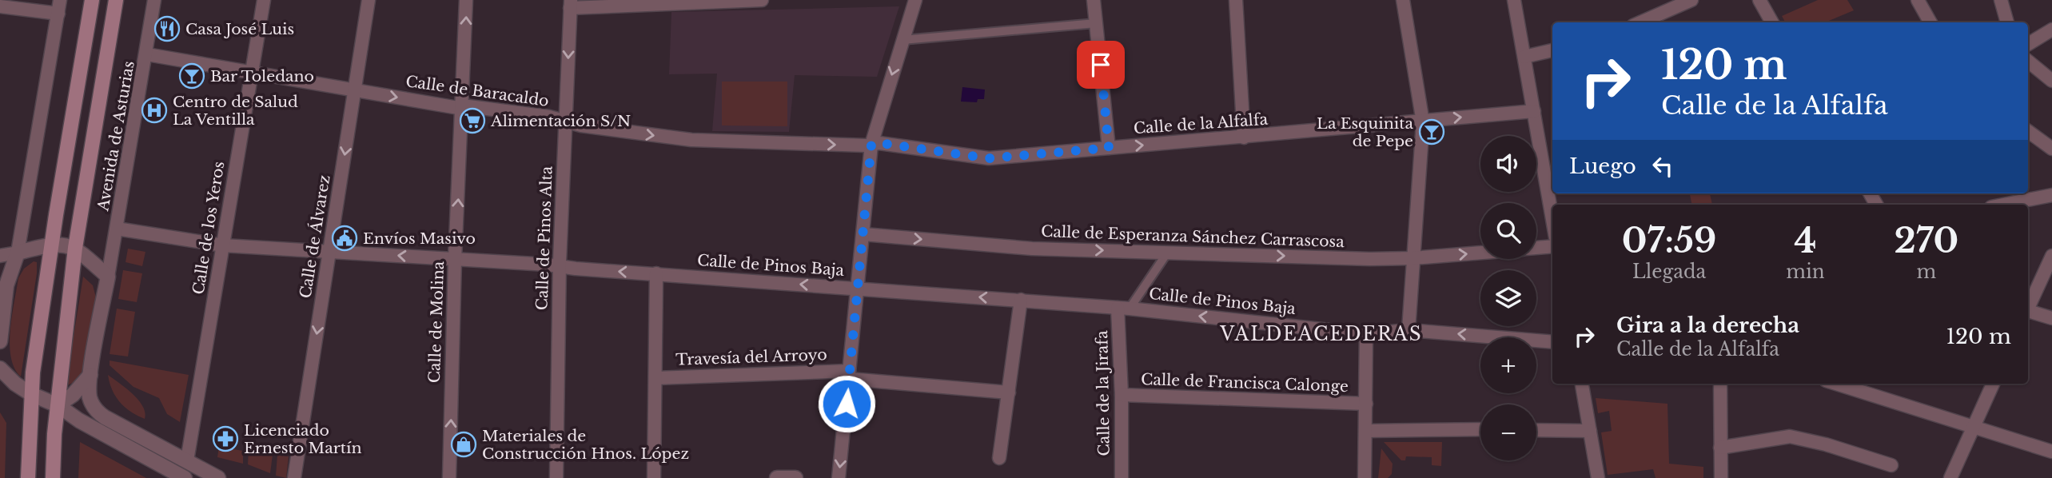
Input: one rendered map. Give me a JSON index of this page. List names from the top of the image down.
{
  "streets": {
    "main road": ["Avenida de Asturias"],
    "street": [
      "Calle de Baracaldo",
      "Calle de la Alfalfa",
      "Calle de los Yeros",
      "Calle de Álvarez",
      "Calle de Esperanza Sánchez Carrascosa",
      "Calle de Pinos Alta",
      "Calle de Pinos Baja",
      "Calle de Molina",
      "Travesía del Arroyo",
      "Calle de Francisca Calonge",
      "Calle de la Jirafa"
    ]
  },
  "crossings": [
    ["Calle de Baracaldo", "Calle de la Alfalfa"],
    ["Calle de Baracaldo", "Avenida de Asturias"],
    ["Calle de Baracaldo", "Calle de los Yeros"],
    ["Calle de Baracaldo", "Calle de Álvarez"],
    ["Calle de Baracaldo", "Calle de Pinos Alta"],
    ["Calle de Baracaldo", "Calle de Molina"],
    ["Avenida de Asturias", "Calle de los Yeros"],
    ["Avenida de Asturias", "Calle de Pinos Baja"],
    ["Calle de los Yeros", "Calle de Pinos Baja"],
    ["Calle de Álvarez", "Calle de Pinos Baja"],
    ["Calle de Pinos Alta", "Calle de Pinos Baja"],
    ["Calle de Pinos Baja", "Calle de Molina"],
    ["Calle de Pinos Baja", "Calle de la Jirafa"],
    ["Calle de Francisca Calonge", "Calle de la Jirafa"]
  ],
  "one_way": [
    "Calle de Baracaldo",
    "Calle de la Alfalfa",
    "Calle de Álvarez",
    "Calle de Esperanza Sánchez Carrascosa",
    "Calle de Pinos Baja",
    "Calle de Molina"
  ],
  "districts": ["VALDEACEDERAS"],
  "places": {
    "restaurant": ["Casa José Luis"],
    "bar": ["Bar Toledano", "La Esquinita de Pepe"],
    "hospital": ["Centro de Salud La Ventilla"],
    "supermarket": ["Alimentación S/N"],
    "public building": ["Envíos Masivo"],
    "pharmacy": ["Licenciado Ernesto Martín"],
    "shop": ["Materiales de Construcción Hnos. López"]
  },
  "page": {
    "turn": ["120 m", "Calle de la Alfalfa"],
    "map_buttons": ["+", "−"],
    "then": "Luego",
    "eta": [
      "07:59",
      "Llegada",
      "4",
      "min",
      "270",
      "m"
    ],
    "list": [
      {
        "name": "Gira a la derecha",
        "note": "Calle de la Alfalfa",
        "value": "120 m"
      }
    ]
  }
}
